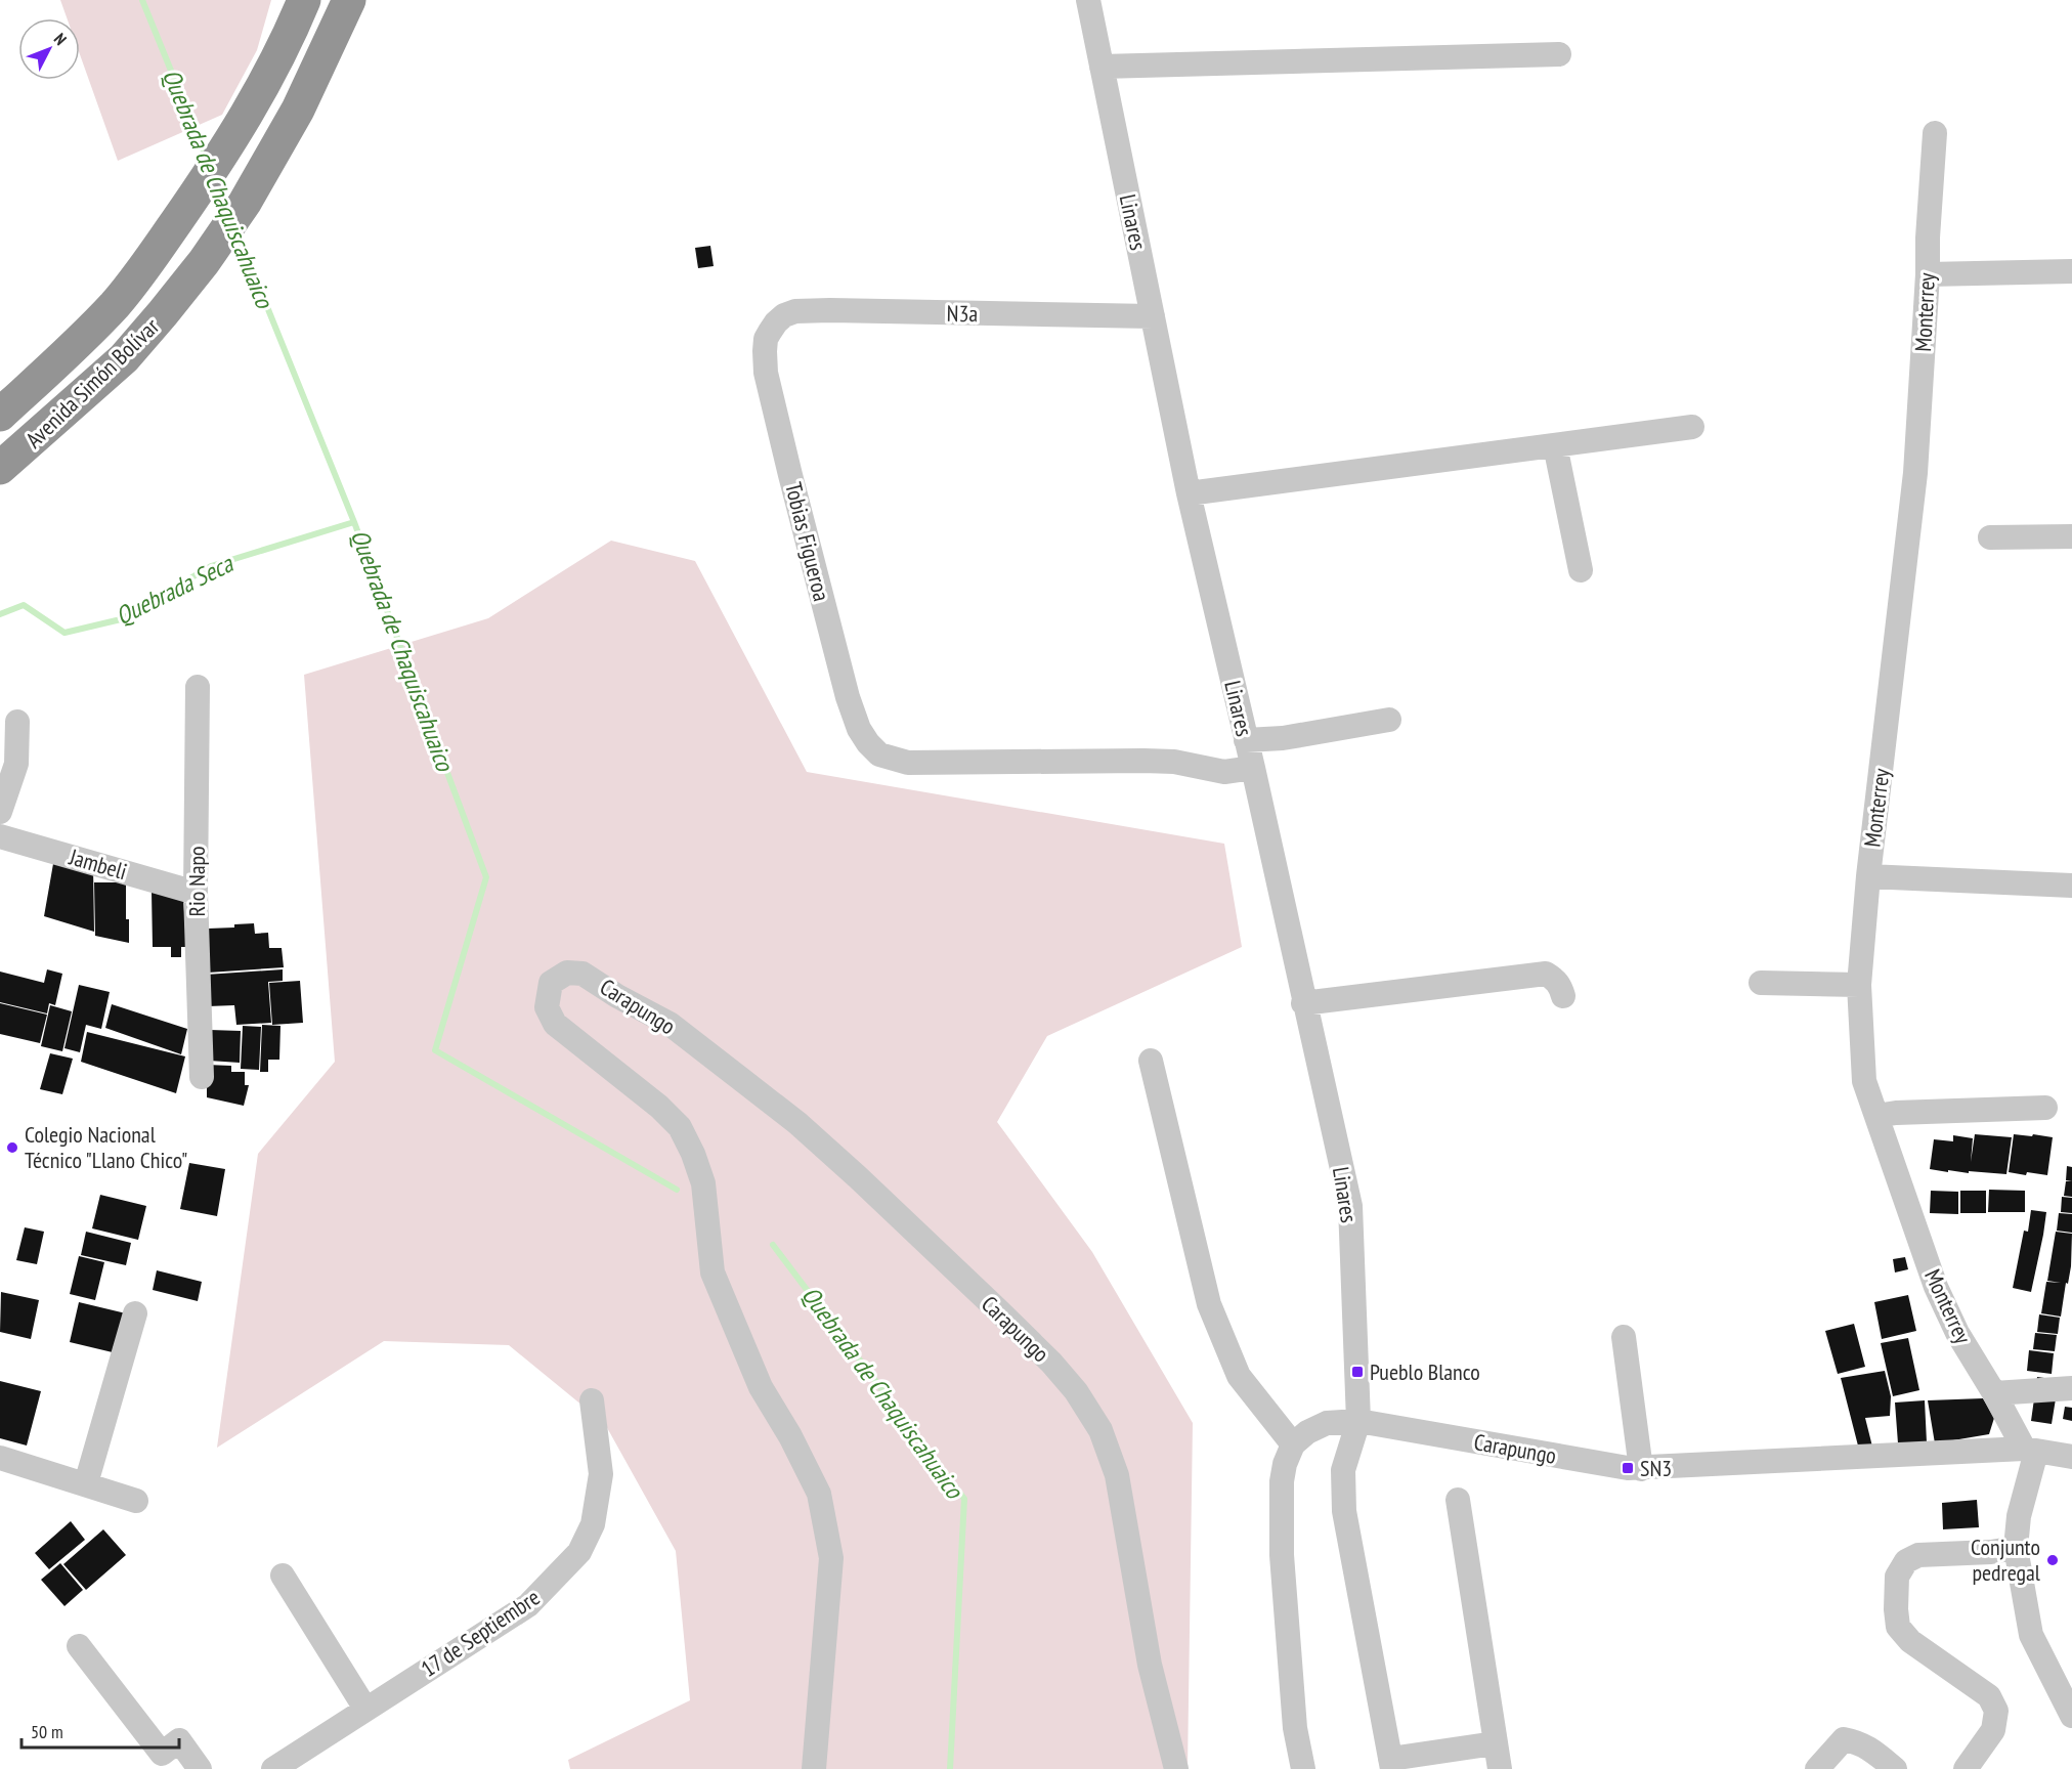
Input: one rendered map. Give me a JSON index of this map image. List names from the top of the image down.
{
  "streets": {
    "highway": ["Avenida Simón Bolívar"],
    "street": [
      "Linares",
      "Monterrey",
      "N3a",
      "Tobias Figueroa",
      "Jambeli",
      "Rio Napo",
      "Carapungo",
      "17 de Septiembre"
    ]
  },
  "crossings": [
    ["Linares", "N3a"],
    ["Linares", "Tobias Figueroa"],
    ["Linares", "Carapungo"],
    ["Monterrey", "Carapungo"],
    ["N3a", "Tobias Figueroa"],
    ["Jambeli", "Rio Napo"]
  ],
  "water": ["Quebrada de Chaquiscahuaico", "Quebrada Seca"],
  "places": {
    "other": ["Colegio Nacional Técnico \"Llano Chico\"", "Conjunto pedregal"],
    "transit": ["Pueblo Blanco", "SN3"]
  },
  "scale_bar": "50 m",
  "north": "top right"
}
